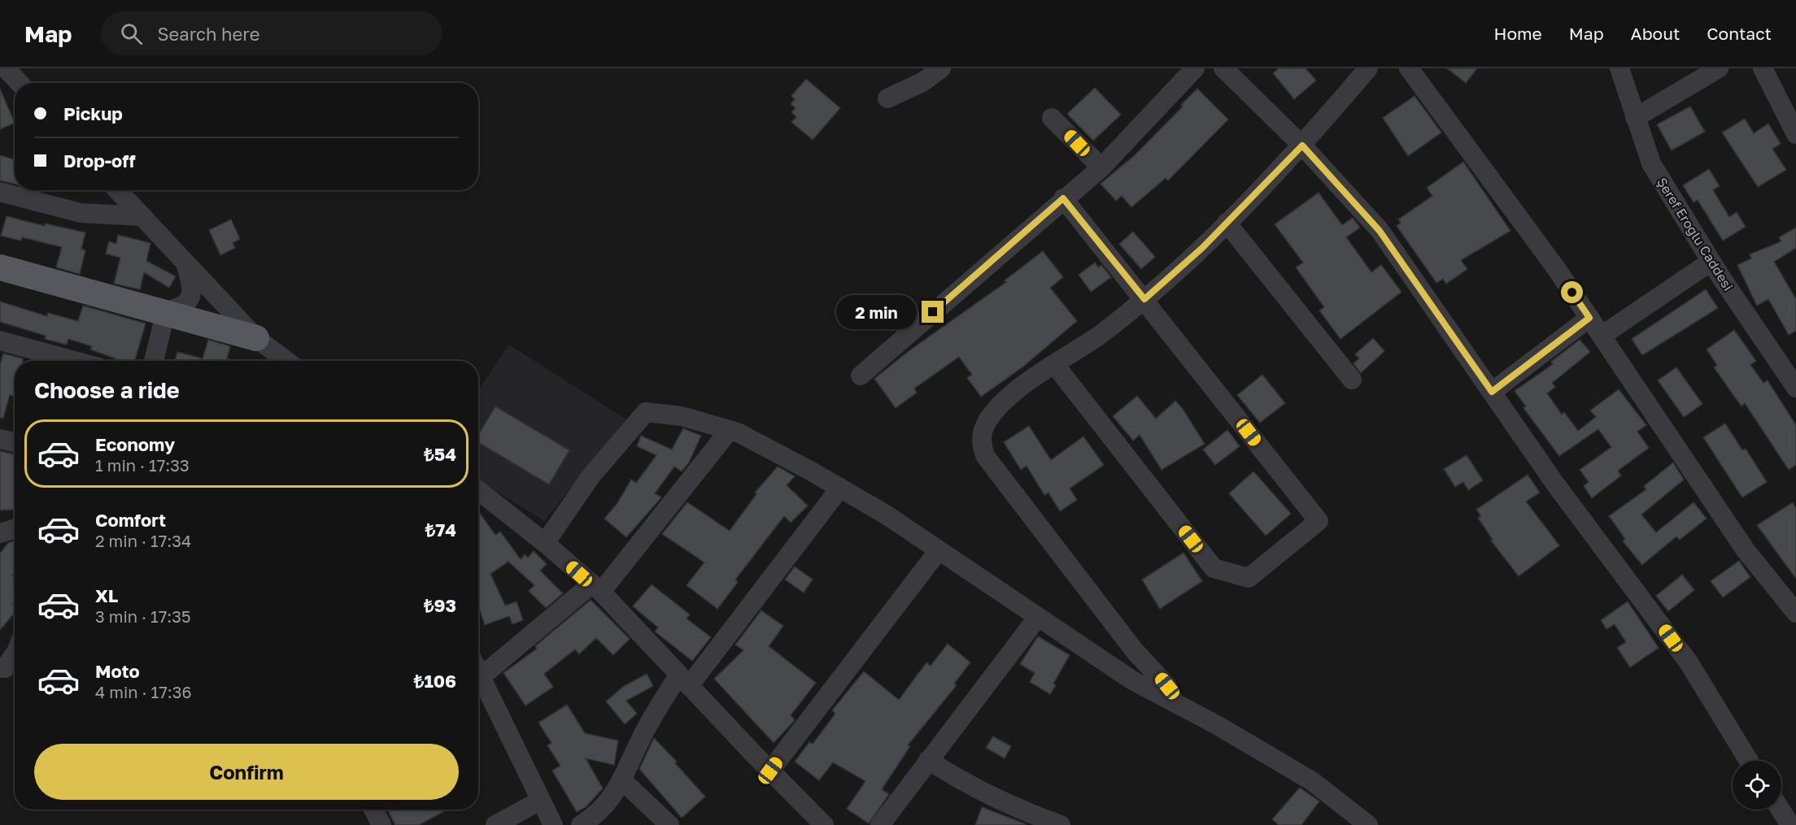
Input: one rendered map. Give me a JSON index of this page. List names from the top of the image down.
{
  "streets": {
    "street": ["Şeref Eroğlu Caddesi"]
  },
  "page": {
    "header": "Map",
    "search": "Search here",
    "nav": [
      "Home",
      "Map",
      "About",
      "Contact"
    ],
    "banner": ["Pickup", "Drop-off"],
    "bubble": "2 min",
    "heading": "Choose a ride",
    "list": [
      {
        "name": "Economy",
        "note": "1 min · 17:33",
        "value": "₺54"
      },
      {
        "name": "Comfort",
        "note": "2 min · 17:34",
        "value": "₺74"
      },
      {
        "name": "XL",
        "note": "3 min · 17:35",
        "value": "₺93"
      },
      {
        "name": "Moto",
        "note": "4 min · 17:36",
        "value": "₺106"
      }
    ],
    "buttons": "Confirm"
  }
}
